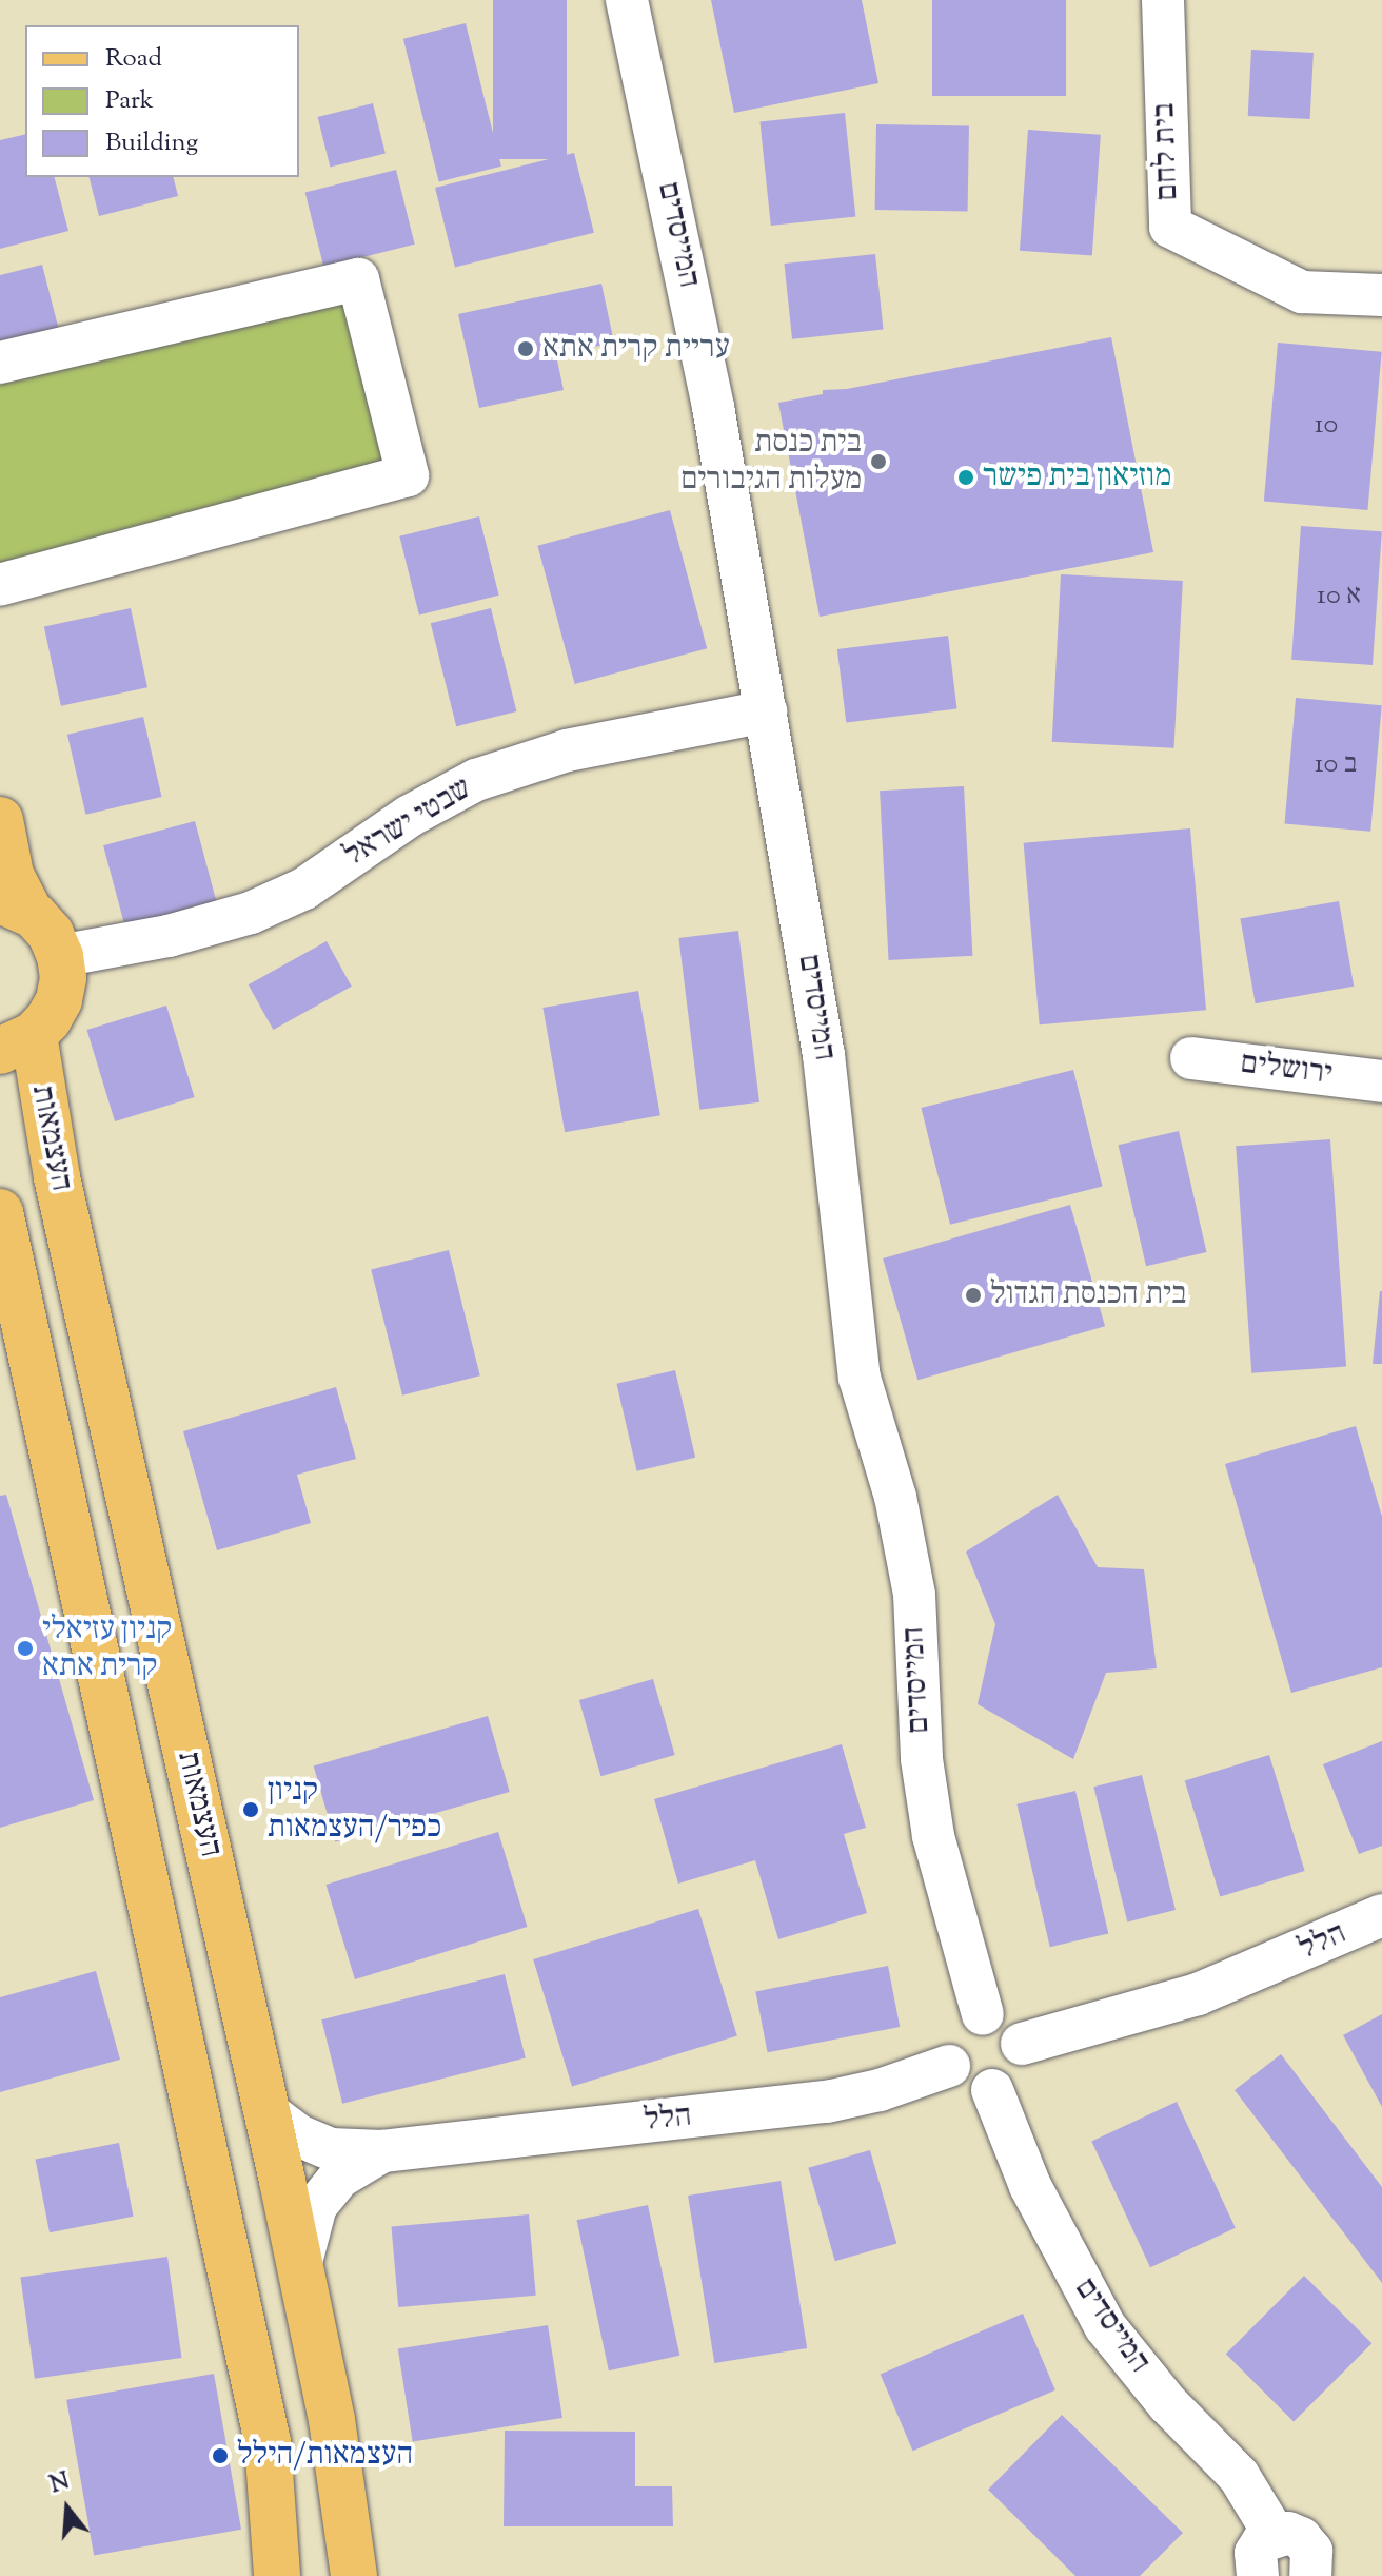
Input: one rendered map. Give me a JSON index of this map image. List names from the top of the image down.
{
  "streets": {
    "main road": ["העצמאות"],
    "street": [
      "בית לחם",
      "המייסדים",
      "שבטי ישראל",
      "ירושלים",
      "הלל"
    ]
  },
  "crossings": [
    ["המייסדים", "שבטי ישראל"],
    ["המייסדים", "הלל"],
    ["העצמאות", "הלל"]
  ],
  "places": [
    "עריית קרית אתא",
    "בית כנסת מעלות הגיבורים",
    "מוזיאון בית פישר",
    "בית הכנסת הגדול",
    "קניון עזיאלי קרית אתא",
    "קניון כפיר/העצמאות",
    "העצמאות/הילל"
  ],
  "house_numbers": ["10", "10 א", "10 ב"],
  "legend": ["Road", "Park", "Building"],
  "north": "top"
}
